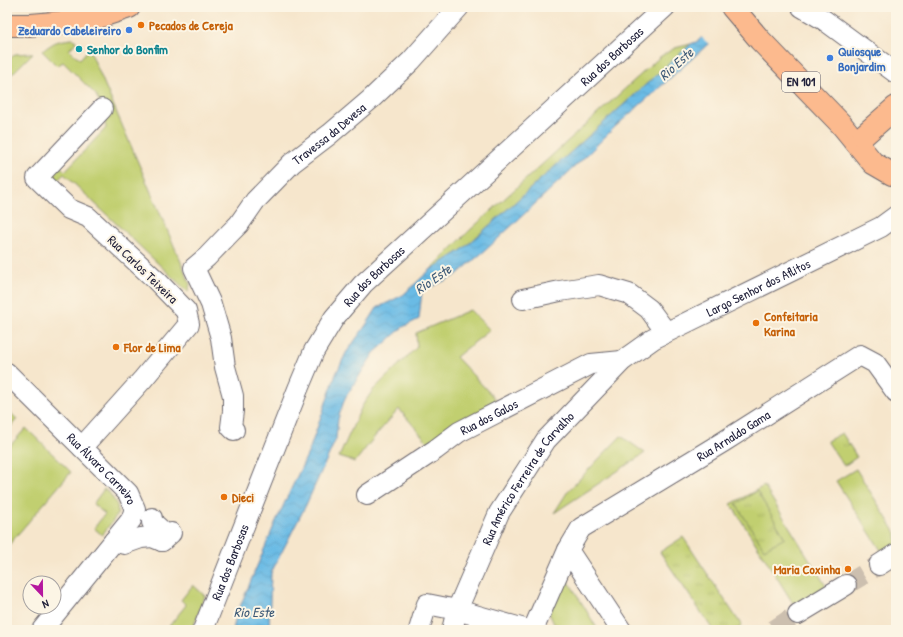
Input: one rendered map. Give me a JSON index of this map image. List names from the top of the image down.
{
  "streets": {
    "main road": ["EN 101"],
    "street": [
      "Rua dos Barbosas",
      "Travessa da Devesa",
      "Rua Carlos Teixeira",
      "Largo Senhor dos Aflitos",
      "Rua dos Galos",
      "Rua Arnaldo Gama",
      "Rua Álvaro Carneiro",
      "Rua Américo Ferreira de Carvalho"
    ]
  },
  "crossings": [
    ["Rua Carlos Teixeira", "Rua Álvaro Carneiro"],
    ["Largo Senhor dos Aflitos", "Rua dos Galos"],
    ["Largo Senhor dos Aflitos", "Rua Américo Ferreira de Carvalho"],
    ["Rua dos Galos", "Rua Américo Ferreira de Carvalho"]
  ],
  "water": ["Rio Este"],
  "places": [
    "Pecados de Cereja",
    "Zeduardo Cabeleireiro",
    "Senhor do Bonfim",
    "Quiosque Bonjardim",
    "Confeitaria Karina",
    "Flor de Lima",
    "Dieci",
    "Maria Coxinha"
  ],
  "north": "bottom"
}
